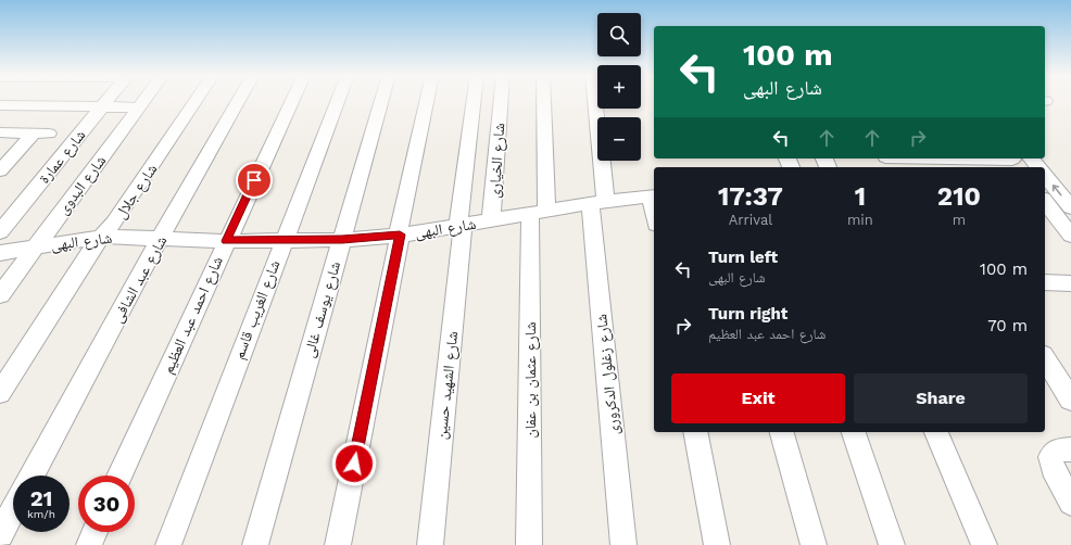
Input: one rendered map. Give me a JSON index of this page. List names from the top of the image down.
{
  "streets": {
    "street": [
      "شارع عمارة",
      "شارع الخيارى",
      "شارع البدوى",
      "شارع جلال",
      "شارع البهى",
      "شارع عبد الشافى",
      "شارع الغريب قاسم",
      "شارع يوسف غالى",
      "شارع احمد عبد العظيم",
      "شارع زغلول الدكرورى",
      "شارع عثمان بن عفان",
      "شارع الشهيد حسين"
    ]
  },
  "crossings": [
    ["شارع الخيارى", "شارع البهى"],
    ["شارع البدوى", "شارع البهى"],
    ["شارع جلال", "شارع البهى"],
    ["شارع البهى", "شارع عبد الشافى"],
    ["شارع البهى", "شارع الغريب قاسم"],
    ["شارع البهى", "شارع يوسف غالى"],
    ["شارع البهى", "شارع احمد عبد العظيم"],
    ["شارع البهى", "شارع زغلول الدكرورى"],
    ["شارع البهى", "شارع عثمان بن عفان"],
    ["شارع البهى", "شارع الشهيد حسين"]
  ],
  "page": {
    "map_buttons": ["+", "−"],
    "turn": ["100 m", "شارع البهى"],
    "eta": [
      "17:37",
      "Arrival",
      "1",
      "min",
      "210",
      "m"
    ],
    "list": [
      {
        "name": "Turn left",
        "note": "شارع البهى",
        "value": "100 m"
      },
      {
        "name": "Turn right",
        "note": "شارع احمد عبد العظيم",
        "value": "70 m"
      }
    ],
    "buttons": ["Exit", "Share"],
    "speed": "21 km/h",
    "limit": "30"
  }
}
